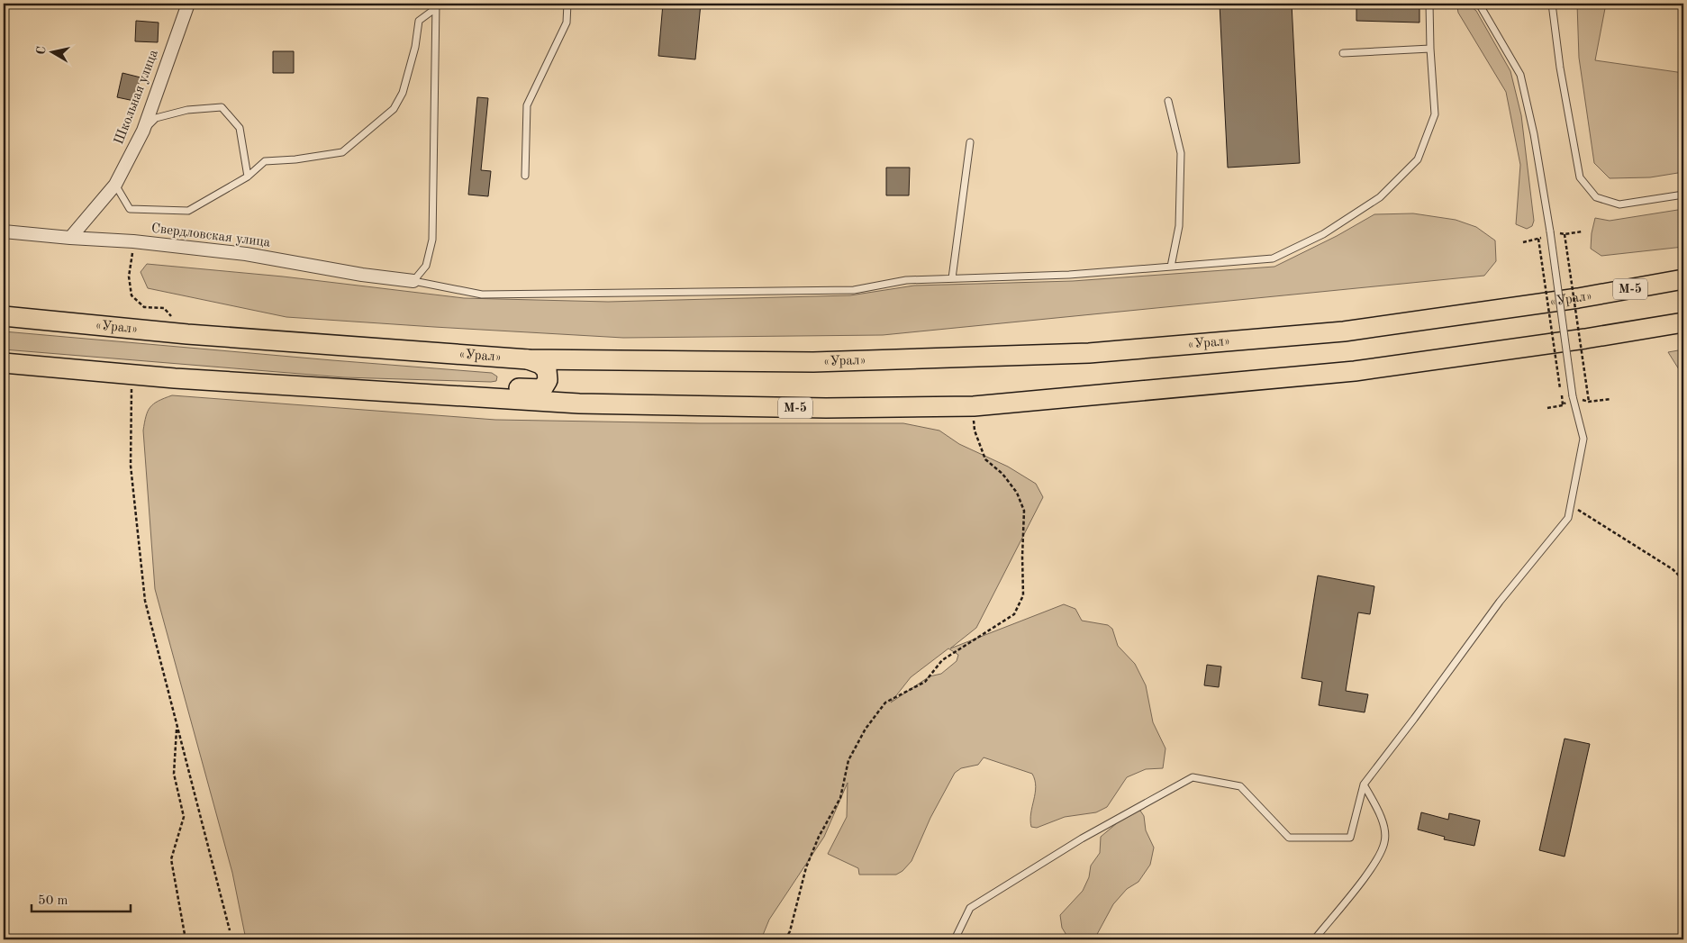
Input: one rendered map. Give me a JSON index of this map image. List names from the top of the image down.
{
  "streets": {
    "main road": ["М-5", "«Урал»"],
    "street": ["Школьная улица", "Свердловская улица"]
  },
  "crossings": [
    ["Школьная улица", "Свердловская улица"]
  ],
  "scale_bar": "50 m",
  "north": "left"
}
